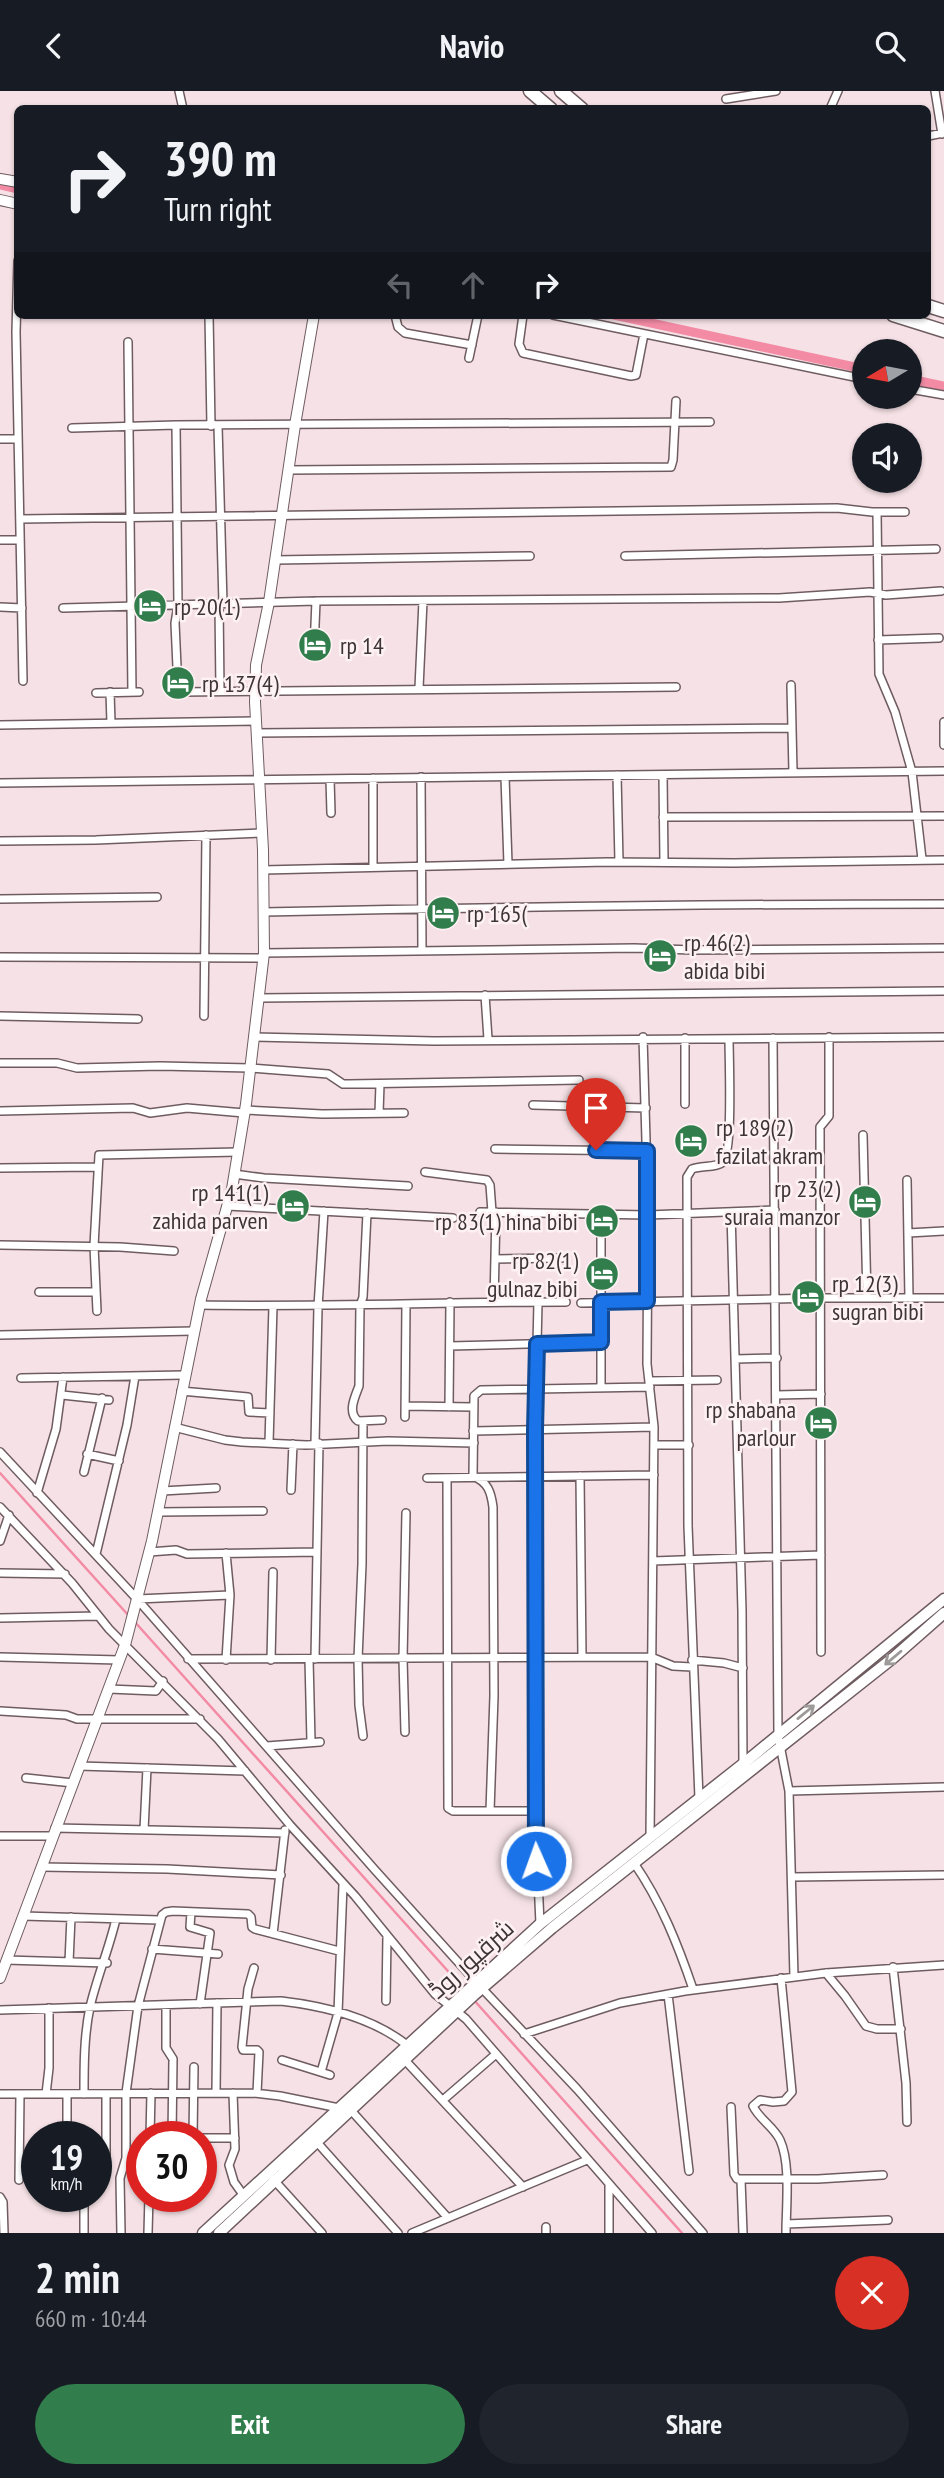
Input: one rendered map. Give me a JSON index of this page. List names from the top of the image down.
{
  "streets": {
    "main road": ["شرقپور روڈ"]
  },
  "places": {
    "hotel": [
      "rp 20(1)",
      "rp 14",
      "rp 137(4)",
      "rp 165(",
      "rp 46(2) abida bibi",
      "rp 189(2) fazilat akram",
      "rp 23(2) suraia manzor",
      "rp 141(1) zahida parven",
      "rp 83(1) hina bibi",
      "rp 82(1) gulnaz bibi",
      "rp 12(3) sugran bibi",
      "rp shabana parlour"
    ]
  },
  "north": "left",
  "page": {
    "header": "Navio",
    "turn": ["390 m", "Turn right"],
    "speed": "19 km/h",
    "limit": "30",
    "heading": ["2 min", "660 m · 10:44"],
    "buttons": ["Exit", "Share"]
  }
}
